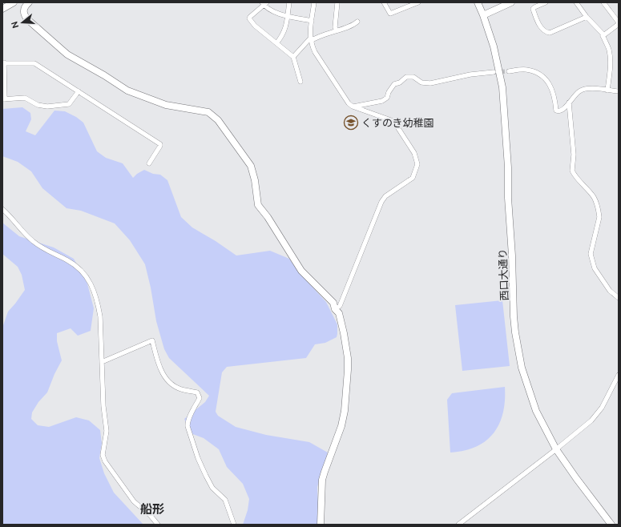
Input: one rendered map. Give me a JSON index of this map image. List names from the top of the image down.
{
  "streets": {
    "street": ["西口大通り"]
  },
  "districts": ["船形"],
  "places": {
    "school or university": ["くすのき幼稚園"]
  },
  "north": "left"
}
